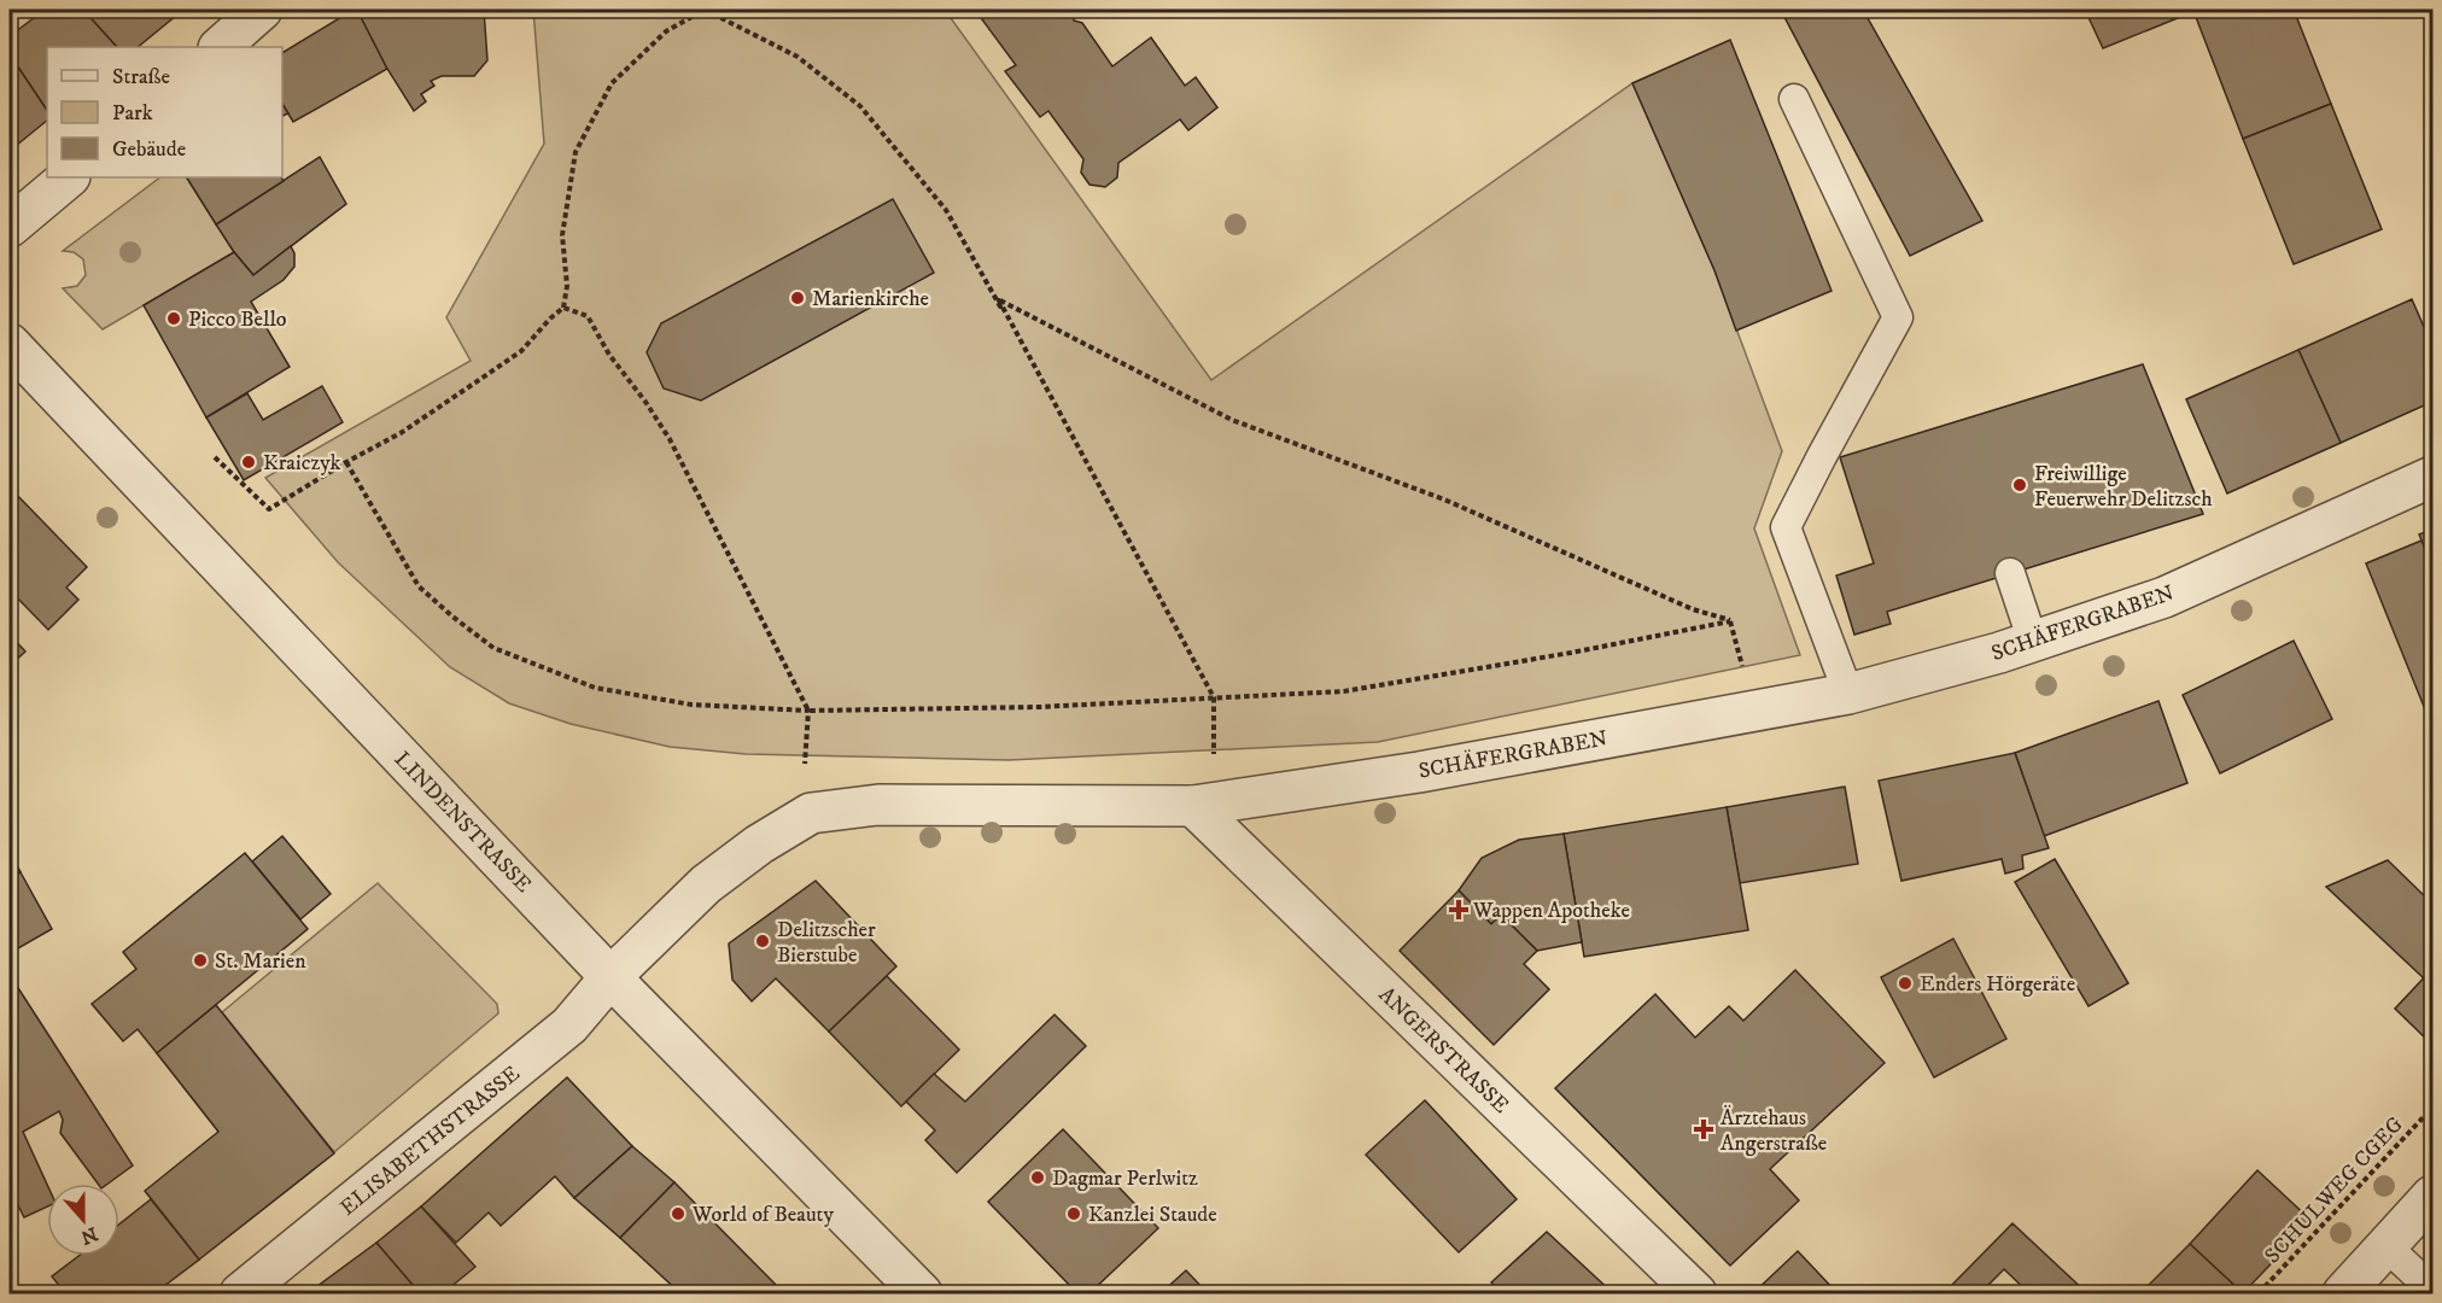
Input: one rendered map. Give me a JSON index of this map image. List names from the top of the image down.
{
  "streets": {
    "street": [
      "SCHÄFERGRABEN",
      "LINDENSTRASSE",
      "ANGERSTRASSE",
      "ELISABETHSTRASSE"
    ],
    "path": ["SCHULWEG CGEG"]
  },
  "crossings": [
    ["SCHÄFERGRABEN", "LINDENSTRASSE"],
    ["SCHÄFERGRABEN", "ANGERSTRASSE"],
    ["SCHÄFERGRABEN", "ELISABETHSTRASSE"],
    ["LINDENSTRASSE", "ELISABETHSTRASSE"]
  ],
  "places": {
    "other": [
      "Marienkirche",
      "Picco Bello",
      "Kraiczyk",
      "Freiwillige Feuerwehr Delitzsch",
      "Delitzscher Bierstube",
      "St. Marien",
      "Enders Hörgeräte",
      "Dagmar Perlwitz",
      "World of Beauty",
      "Kanzlei Staude"
    ],
    "health": ["Wappen Apotheke", "Ärztehaus Angerstraße"]
  },
  "legend": ["Straße", "Park", "Gebäude"],
  "north": "bottom"
}
